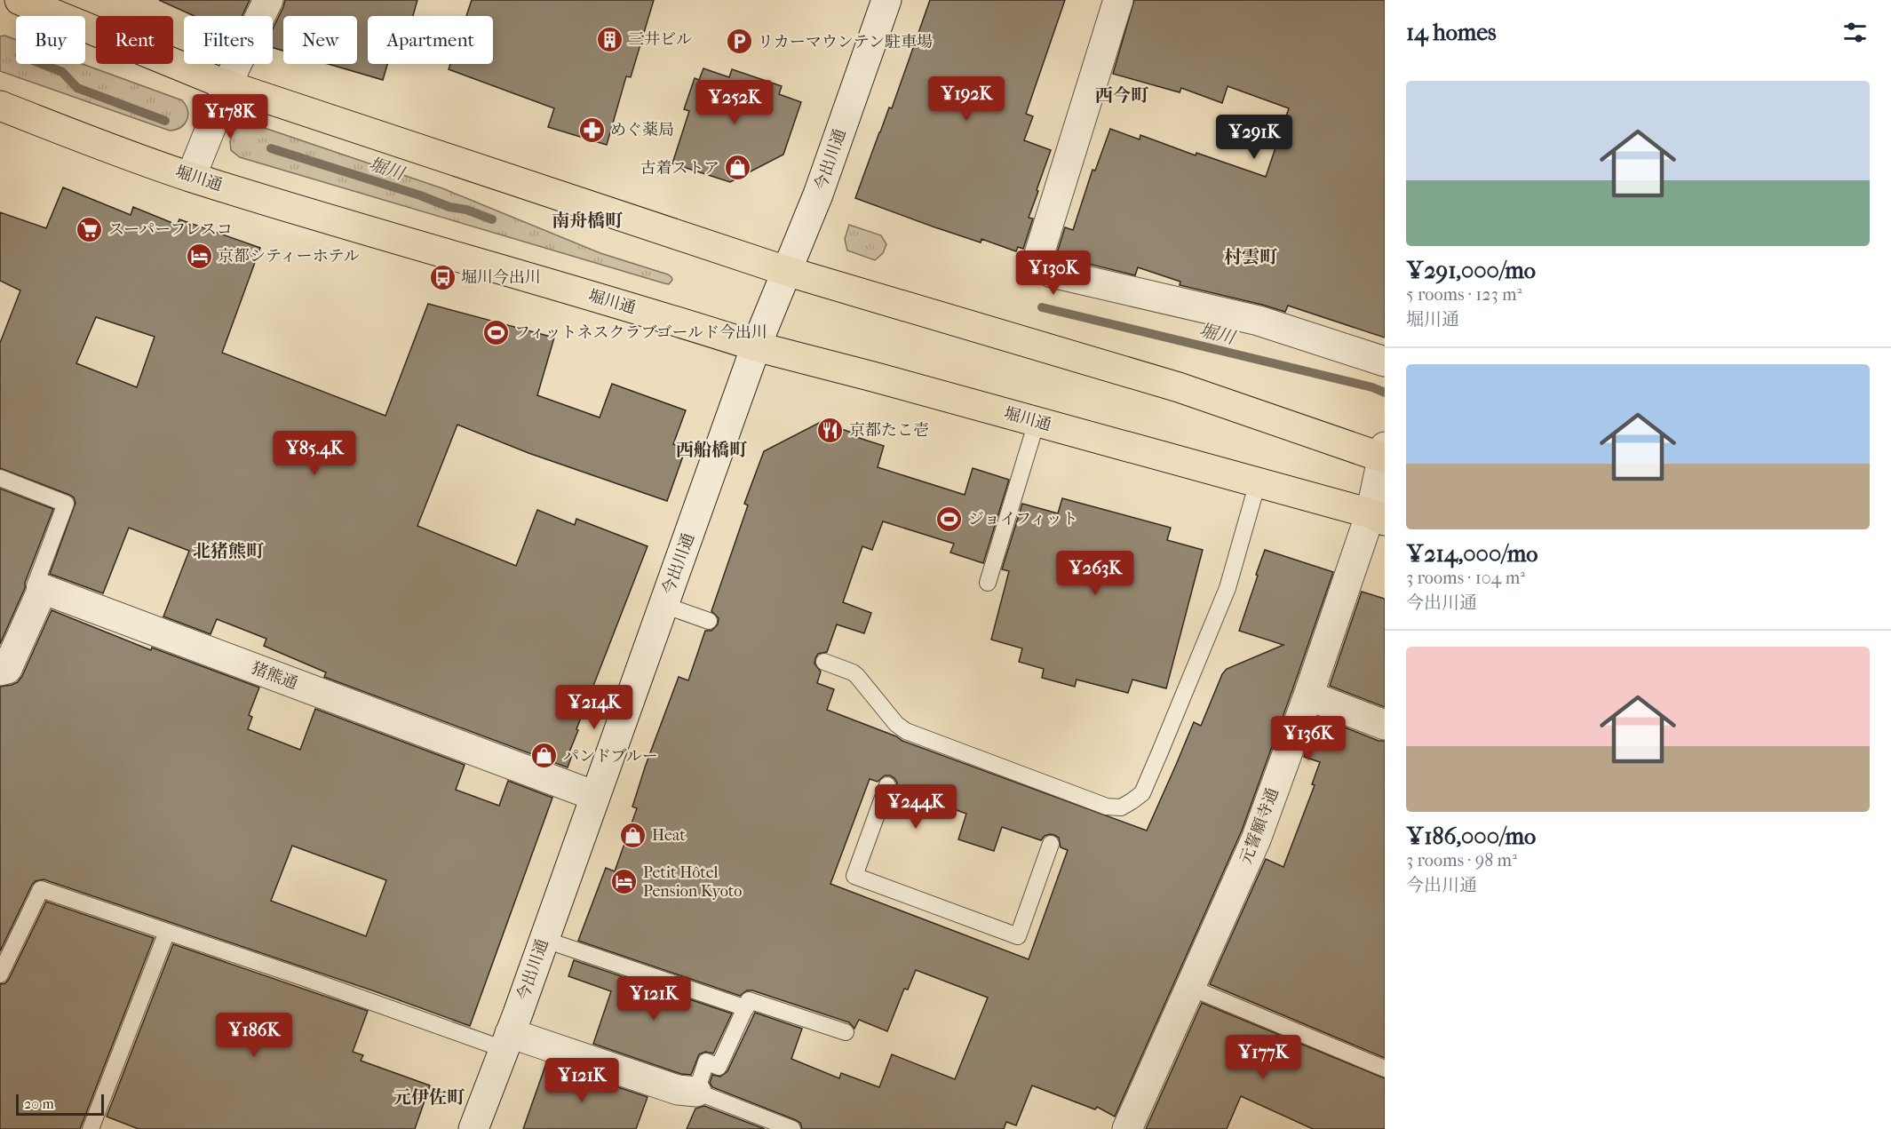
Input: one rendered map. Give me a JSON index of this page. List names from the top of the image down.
{
  "streets": {
    "main road": ["堀川通"],
    "street": ["今出川通", "猪熊通", "元誓願寺通"]
  },
  "crossings": [
    ["今出川通", "堀川通"],
    ["今出川通", "猪熊通"],
    ["堀川通", "元誓願寺通"]
  ],
  "districts": [
    "西今町",
    "南舟橋町",
    "村雲町",
    "西船橋町",
    "北猪熊町",
    "元伊佐町"
  ],
  "water": ["堀川"],
  "places": {
    "building": ["三井ビル"],
    "parking": ["リカーマウンテン駐車場"],
    "pharmacy": ["めぐ薬局"],
    "shop": ["古着ストア", "パンドブルー", "Heat"],
    "supermarket": ["スーパーフレスコ"],
    "hotel": ["京都シティーホテル", "Petit Hôtel Pension Kyoto"],
    "bus stop": ["堀川今出川"],
    "sports": ["フィットネスクラブゴールド今出川", "ジョイフィット"],
    "restaurant": ["京都たこ壱"]
  },
  "scale_bar": "20 m",
  "page": {
    "heading": "14 homes",
    "chip": [
      "Buy",
      "Rent",
      "Filters",
      "New",
      "Apartment"
    ],
    "list": [
      {
        "name": "¥291,000/mo",
        "note": "5 rooms · 123 m² · 堀川通"
      },
      {
        "name": "¥214,000/mo",
        "note": "3 rooms · 104 m² · 今出川通"
      },
      {
        "name": "¥186,000/mo",
        "note": "3 rooms · 98 m² · 今出川通"
      }
    ],
    "price": [
      "¥192K",
      "¥252K",
      "¥178K",
      "¥291K",
      "¥130K",
      "¥85.4K",
      "¥263K",
      "¥214K",
      "¥136K",
      "¥244K",
      "¥121K",
      "¥186K",
      "¥177K",
      "¥121K"
    ],
    "scale": "20 m"
  }
}
